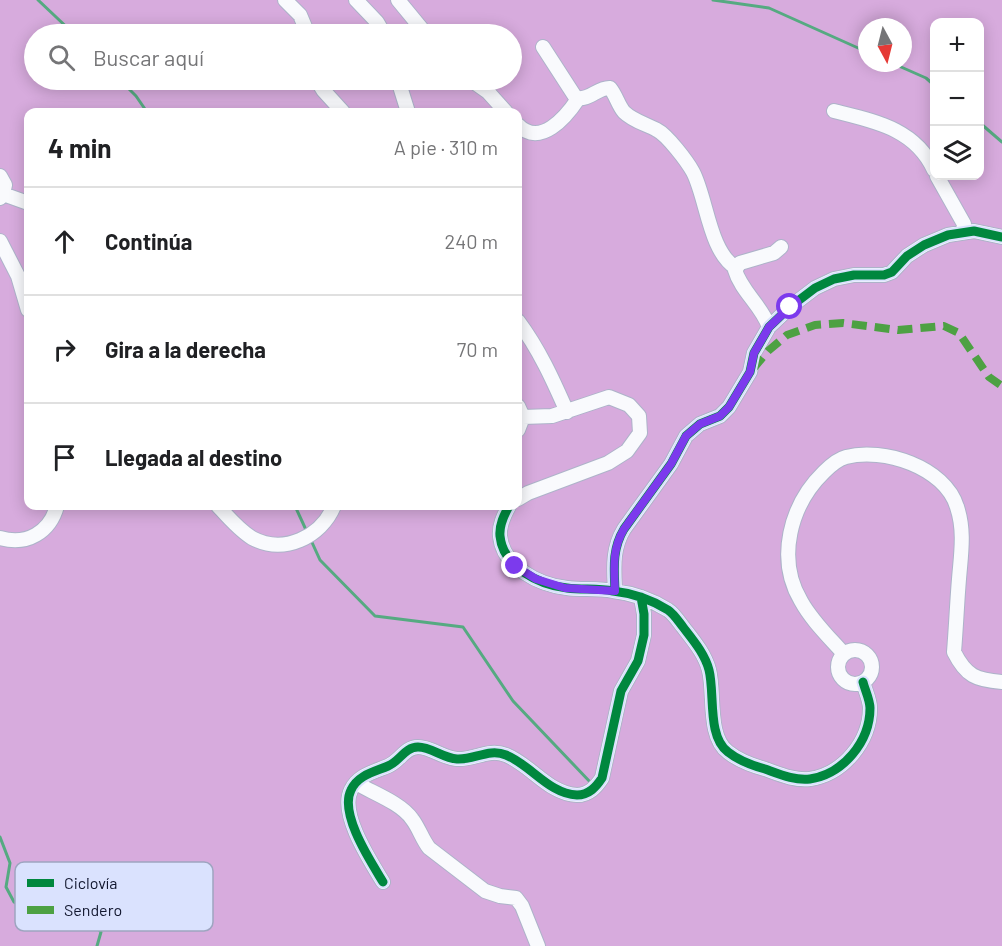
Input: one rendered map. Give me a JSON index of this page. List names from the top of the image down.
{
  "legend": ["Ciclovía", "Sendero"],
  "north": "bottom",
  "page": {
    "map_buttons": ["+", "−"],
    "search": "Buscar aquí",
    "heading": ["4 min", "A pie · 310 m"],
    "list": [
      ["Continúa", "240 m"],
      ["Gira a la derecha", "70 m"],
      "Llegada al destino"
    ]
  }
}
